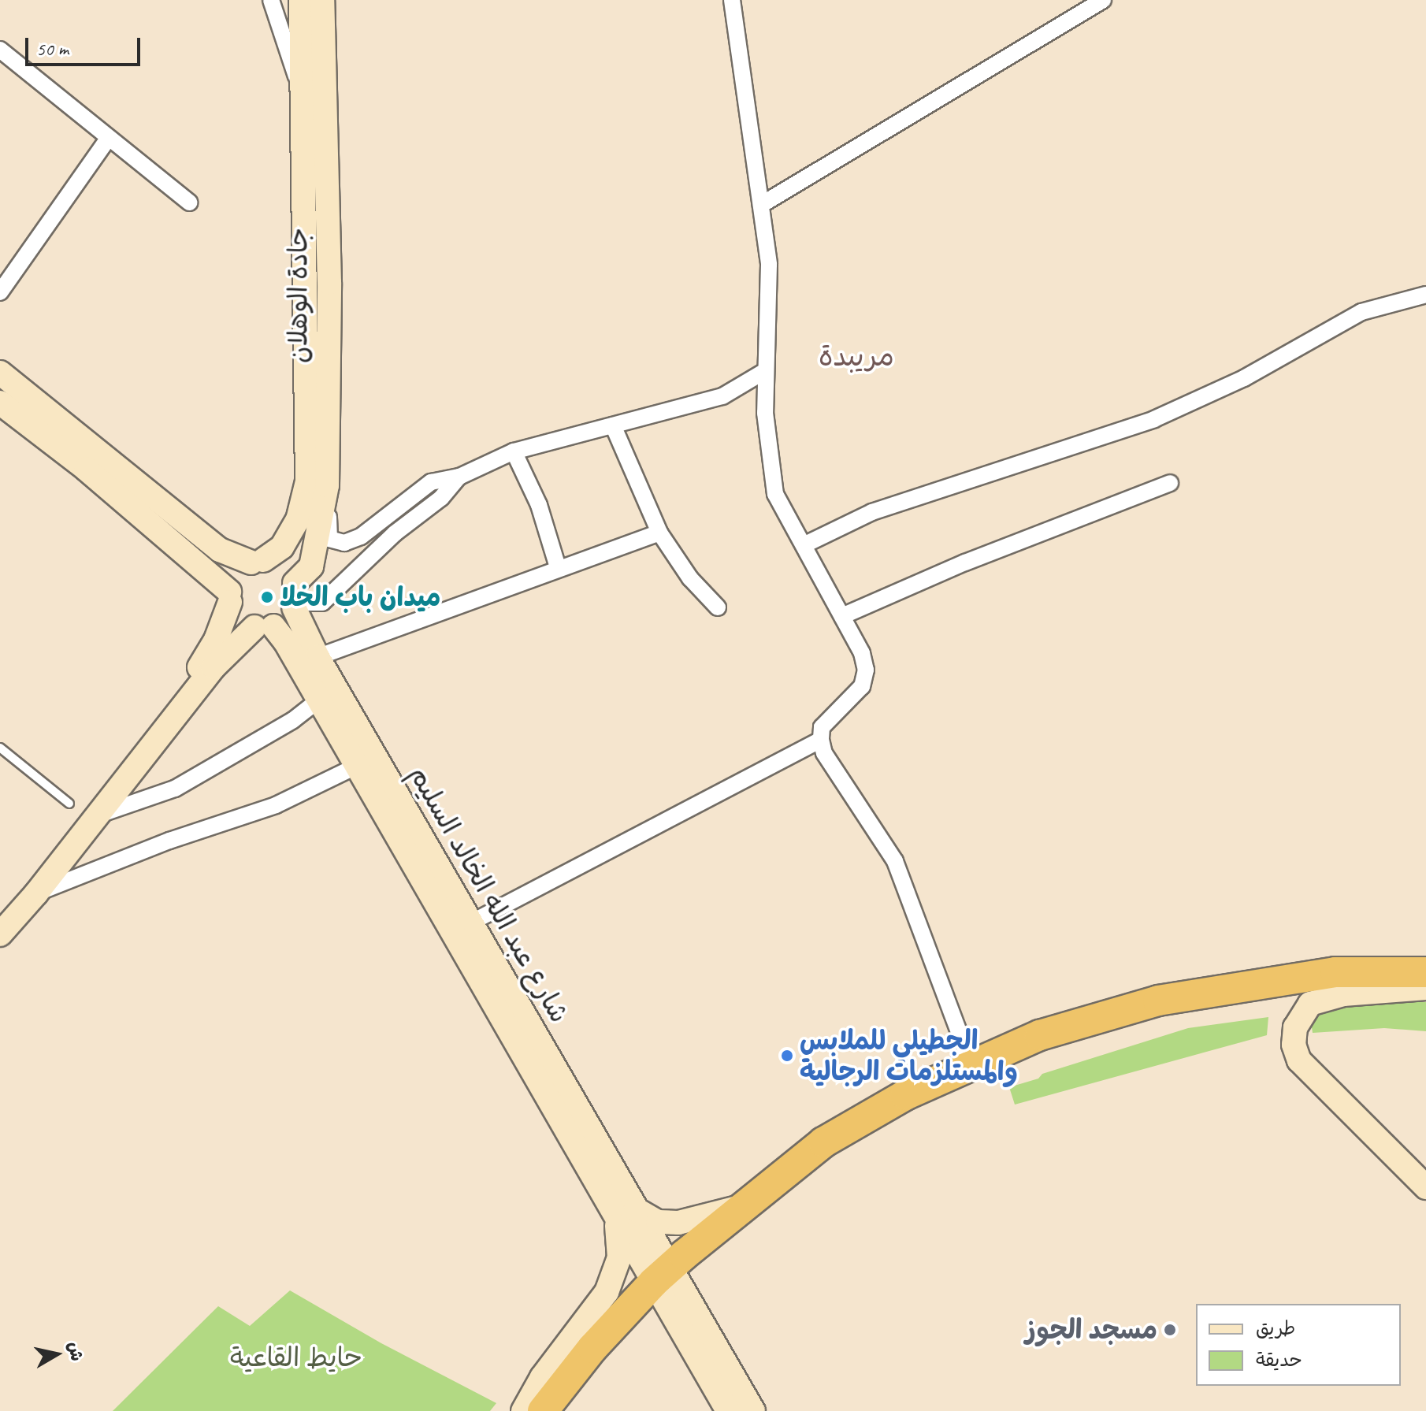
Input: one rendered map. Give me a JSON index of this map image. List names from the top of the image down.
{
  "streets": {
    "street": ["جادة الوهلان", "شارع عبد الله الخالد السليم"]
  },
  "crossings": [
    ["جادة الوهلان", "شارع عبد الله الخالد السليم"]
  ],
  "districts": ["مريبدة"],
  "parks": ["حايط القاعية"],
  "places": ["ميدان باب الخلا", "الجطيلي للملابس والمستلزمات الرجالية", "مسجد الجوز"],
  "legend": ["طريق", "حديقة"],
  "scale_bar": "50 m",
  "north": "right"
}
